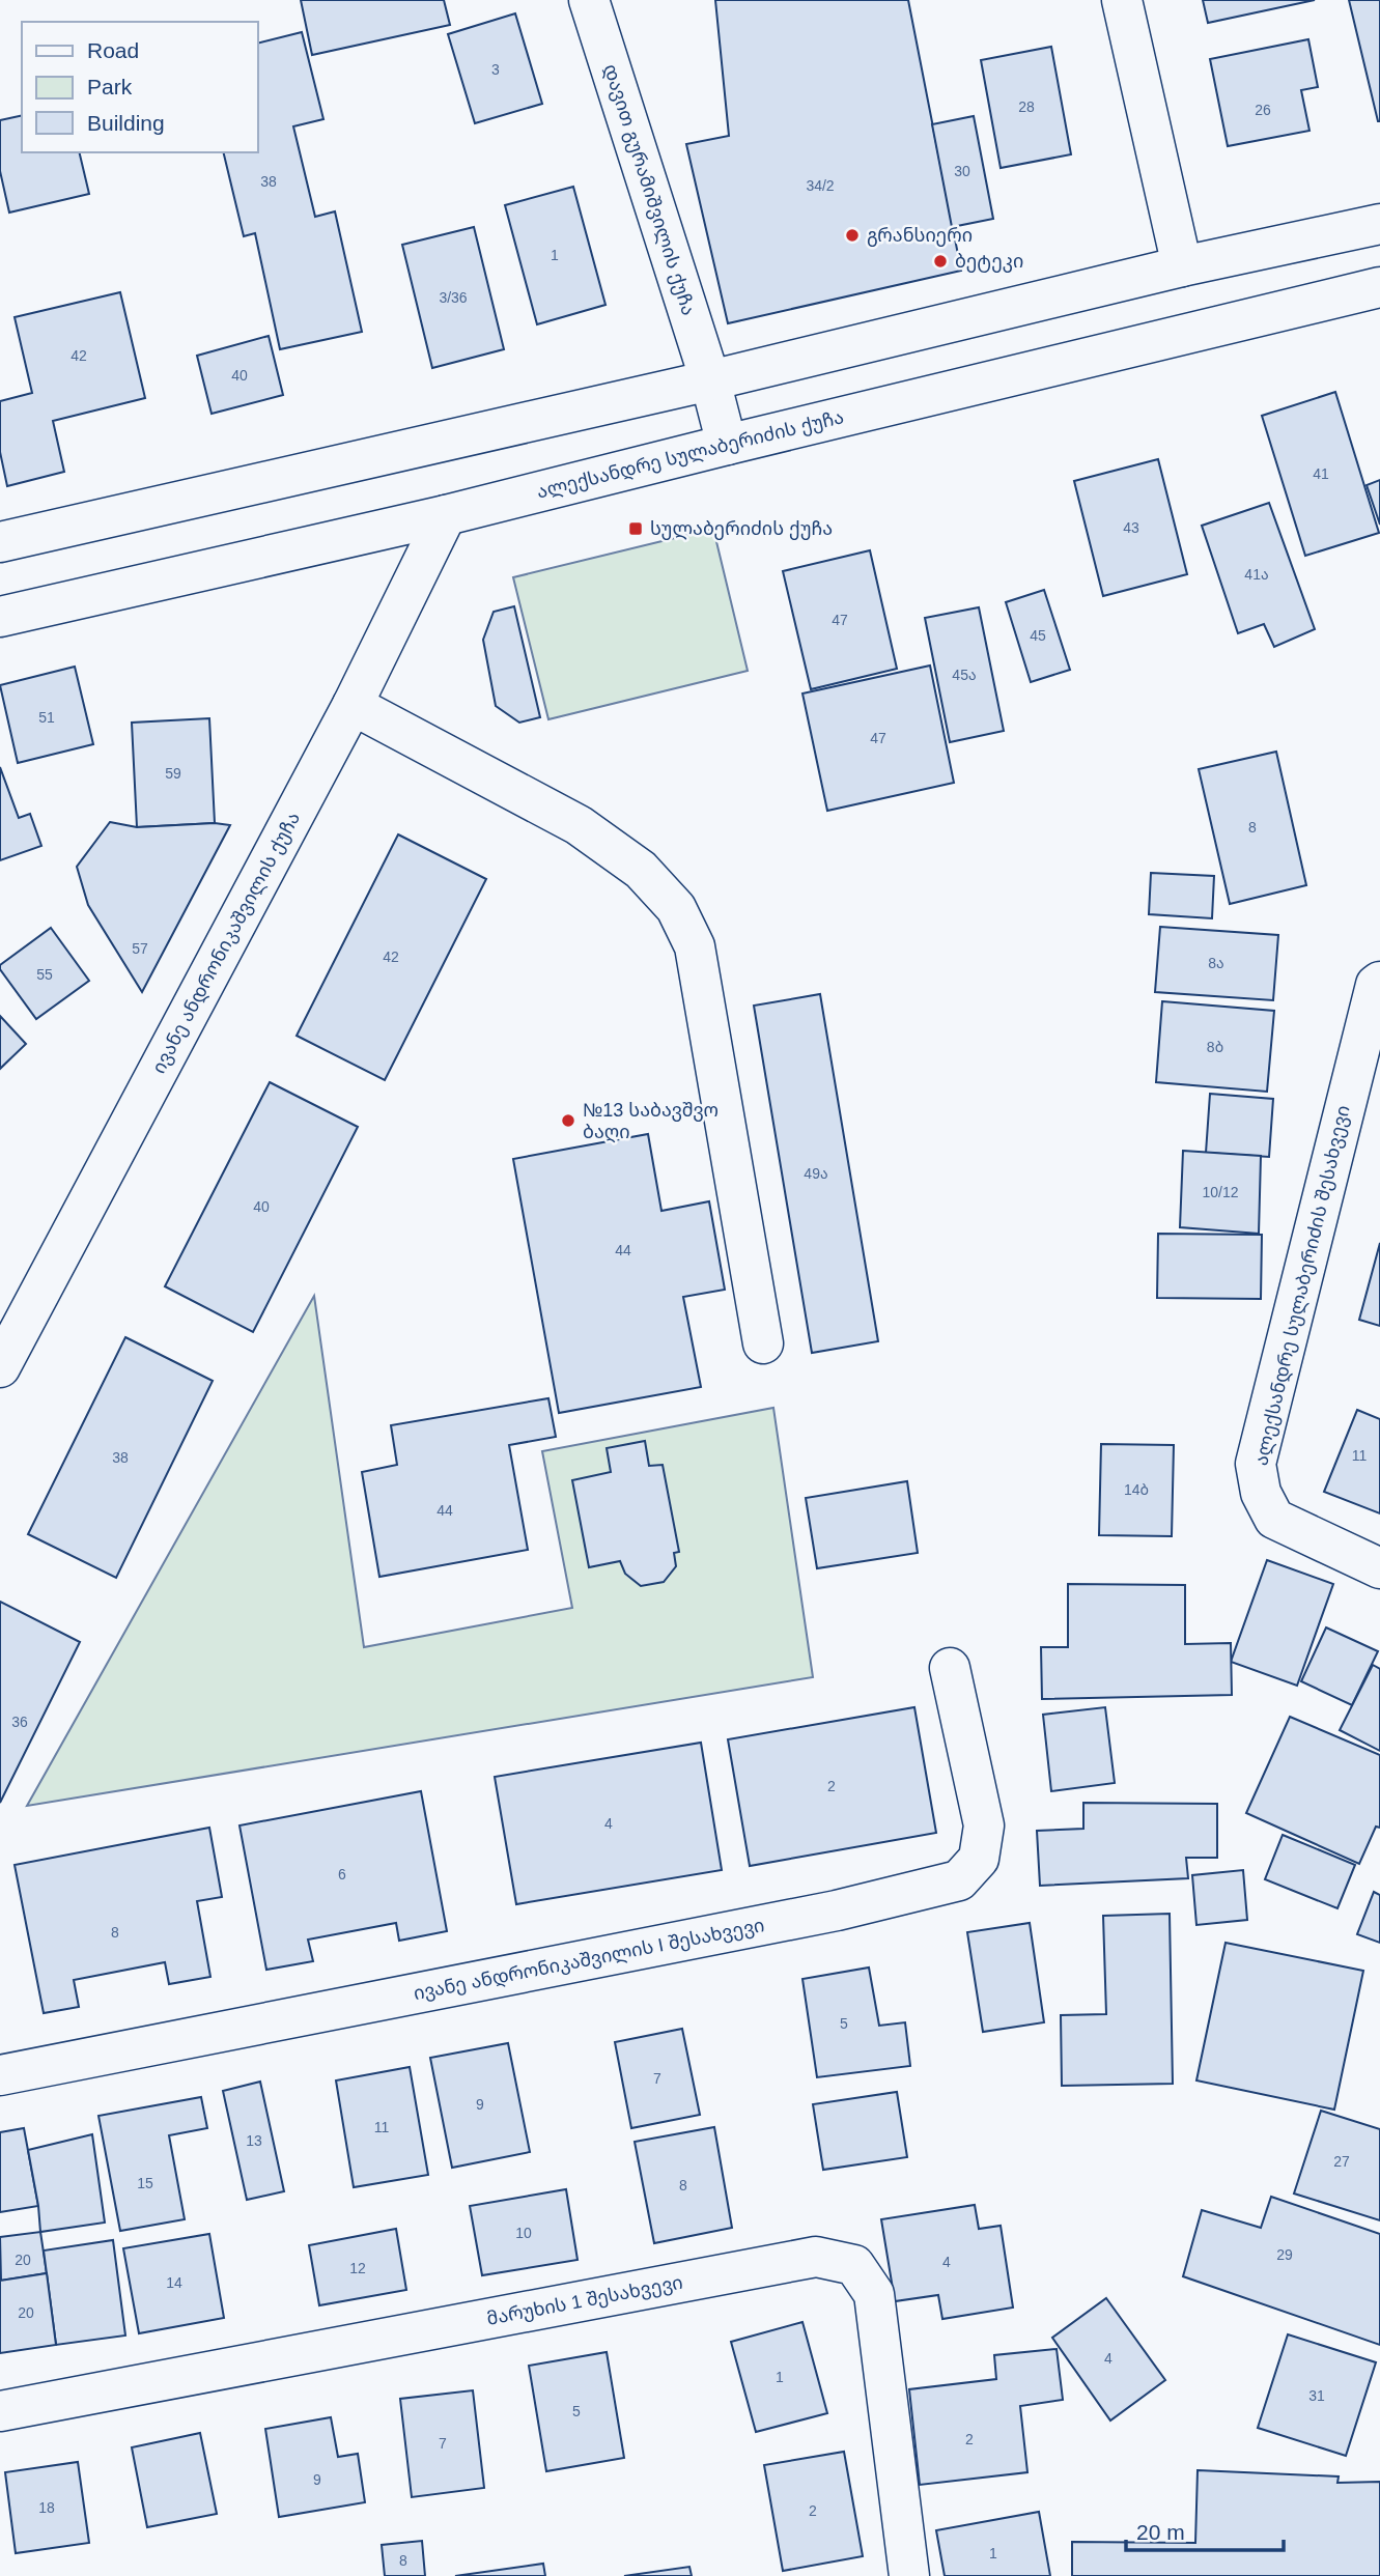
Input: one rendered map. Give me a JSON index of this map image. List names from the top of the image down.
{
  "streets": {
    "street": [
      "დავით გურამიშვილის ქუჩა",
      "ალექსანდრე სულაბერიძის ქუჩა",
      "ივანე ანდრონიკაშვილის ქუჩა",
      "ალექსანდრე სულაბერიძის შესახვევი",
      "ივანე ანდრონიკაშვილის I შესახვევი",
      "მარუხის 1 შესახვევი"
    ]
  },
  "crossings": [
    ["დავით გურამიშვილის ქუჩა", "ალექსანდრე სულაბერიძის ქუჩა"],
    ["ალექსანდრე სულაბერიძის ქუჩა", "ივანე ანდრონიკაშვილის ქუჩა"]
  ],
  "places": {
    "other": ["გრანსიერი", "ბეტეკი", "№13 საბავშვო ბაღი"],
    "transit": ["სულაბერიძის ქუჩა"]
  },
  "house_numbers": [
    "3",
    "28",
    "26",
    "30",
    "38",
    "34/2",
    "1",
    "3/36",
    "42",
    "40",
    "41",
    "43",
    "41ა",
    "47",
    "45",
    "45ა",
    "51",
    "47",
    "59",
    "8",
    "57",
    "42",
    "8ა",
    "55",
    "8ბ",
    "49ა",
    "10/12",
    "40",
    "44",
    "11",
    "38",
    "14ბ",
    "44",
    "36",
    "2",
    "4",
    "6",
    "8",
    "5",
    "7",
    "9",
    "11",
    "13",
    "27",
    "15",
    "8",
    "10",
    "29",
    "20",
    "4",
    "12",
    "14",
    "20",
    "4",
    "1",
    "31",
    "5",
    "2",
    "7",
    "9",
    "18",
    "2",
    "1",
    "8"
  ],
  "legend": ["Road", "Park", "Building"],
  "scale_bar": "20 m"
}
